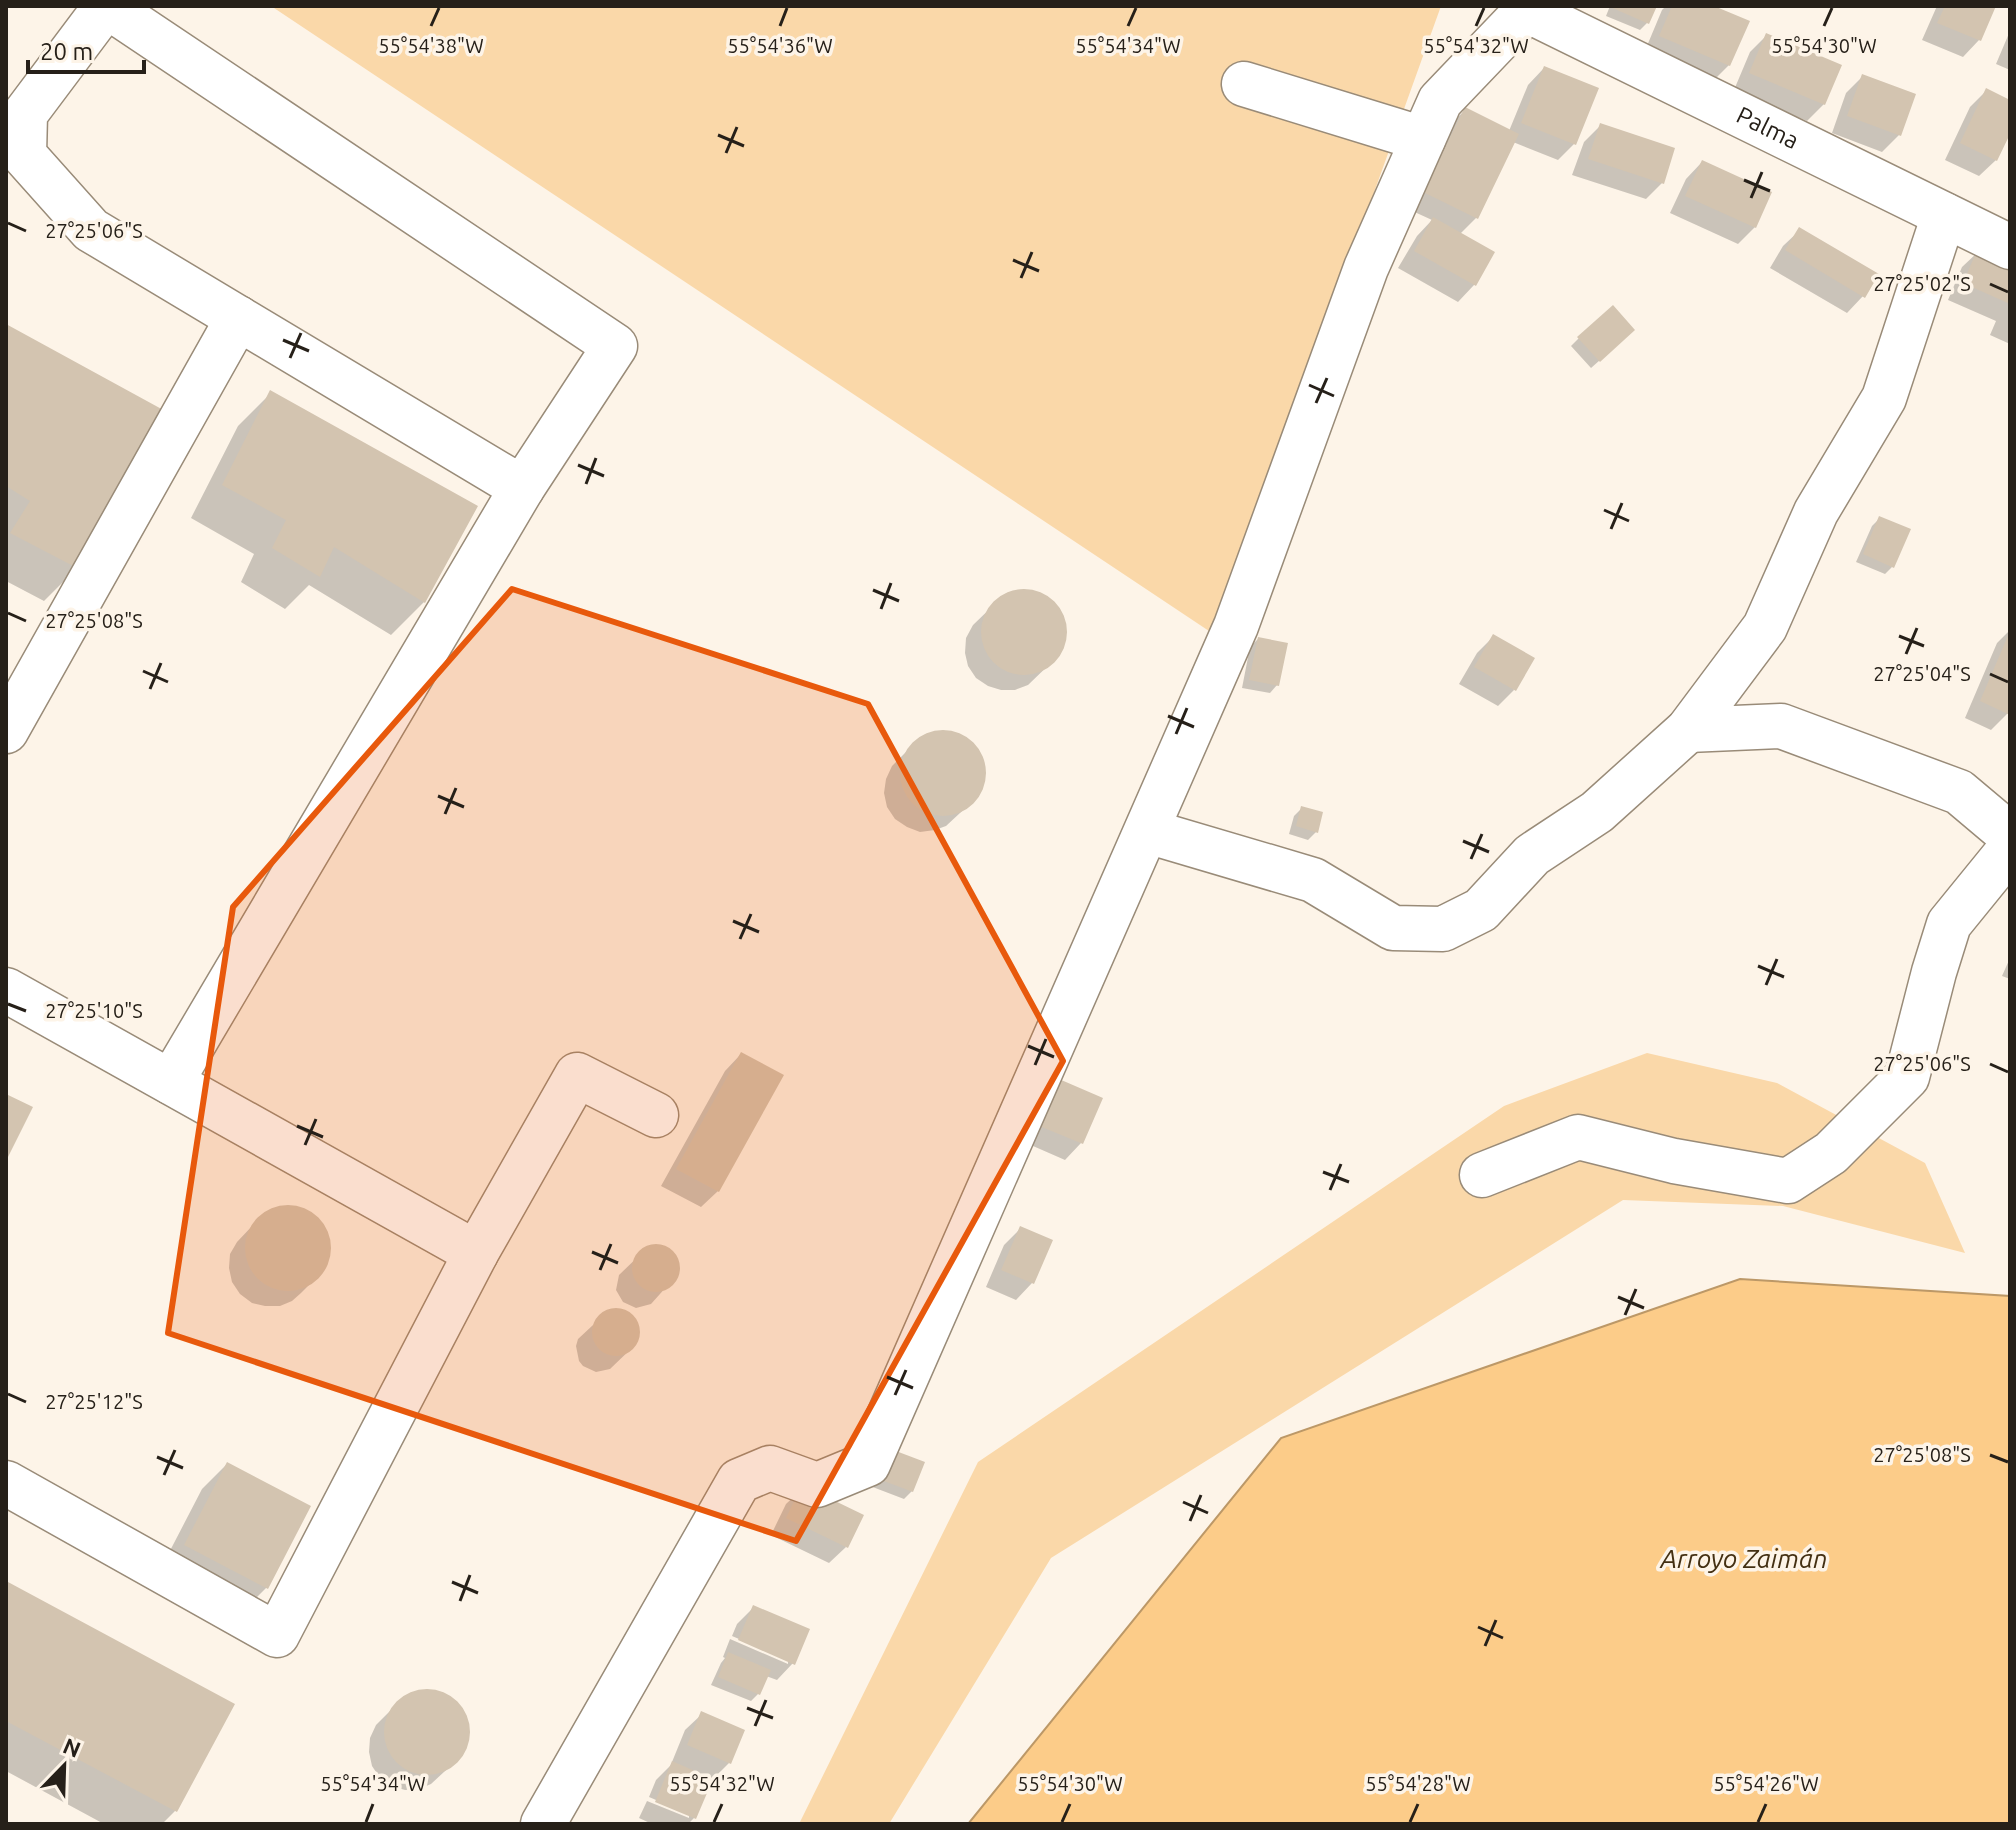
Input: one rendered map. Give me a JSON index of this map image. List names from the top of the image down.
{
  "streets": {
    "street": ["Palma"]
  },
  "water": ["Arroyo Zaimán"],
  "scale_bar": "20 m",
  "north": "top right",
  "coordinates": [
    "55°54'38\"W",
    "55°54'36\"W",
    "55°54'34\"W",
    "55°54'32\"W",
    "55°54'30\"W",
    "27°25'06\"S",
    "27°25'02\"S",
    "27°25'08\"S",
    "27°25'04\"S",
    "27°25'10\"S",
    "27°25'12\"S",
    "55°54'28\"W",
    "55°54'26\"W"
  ]
}
